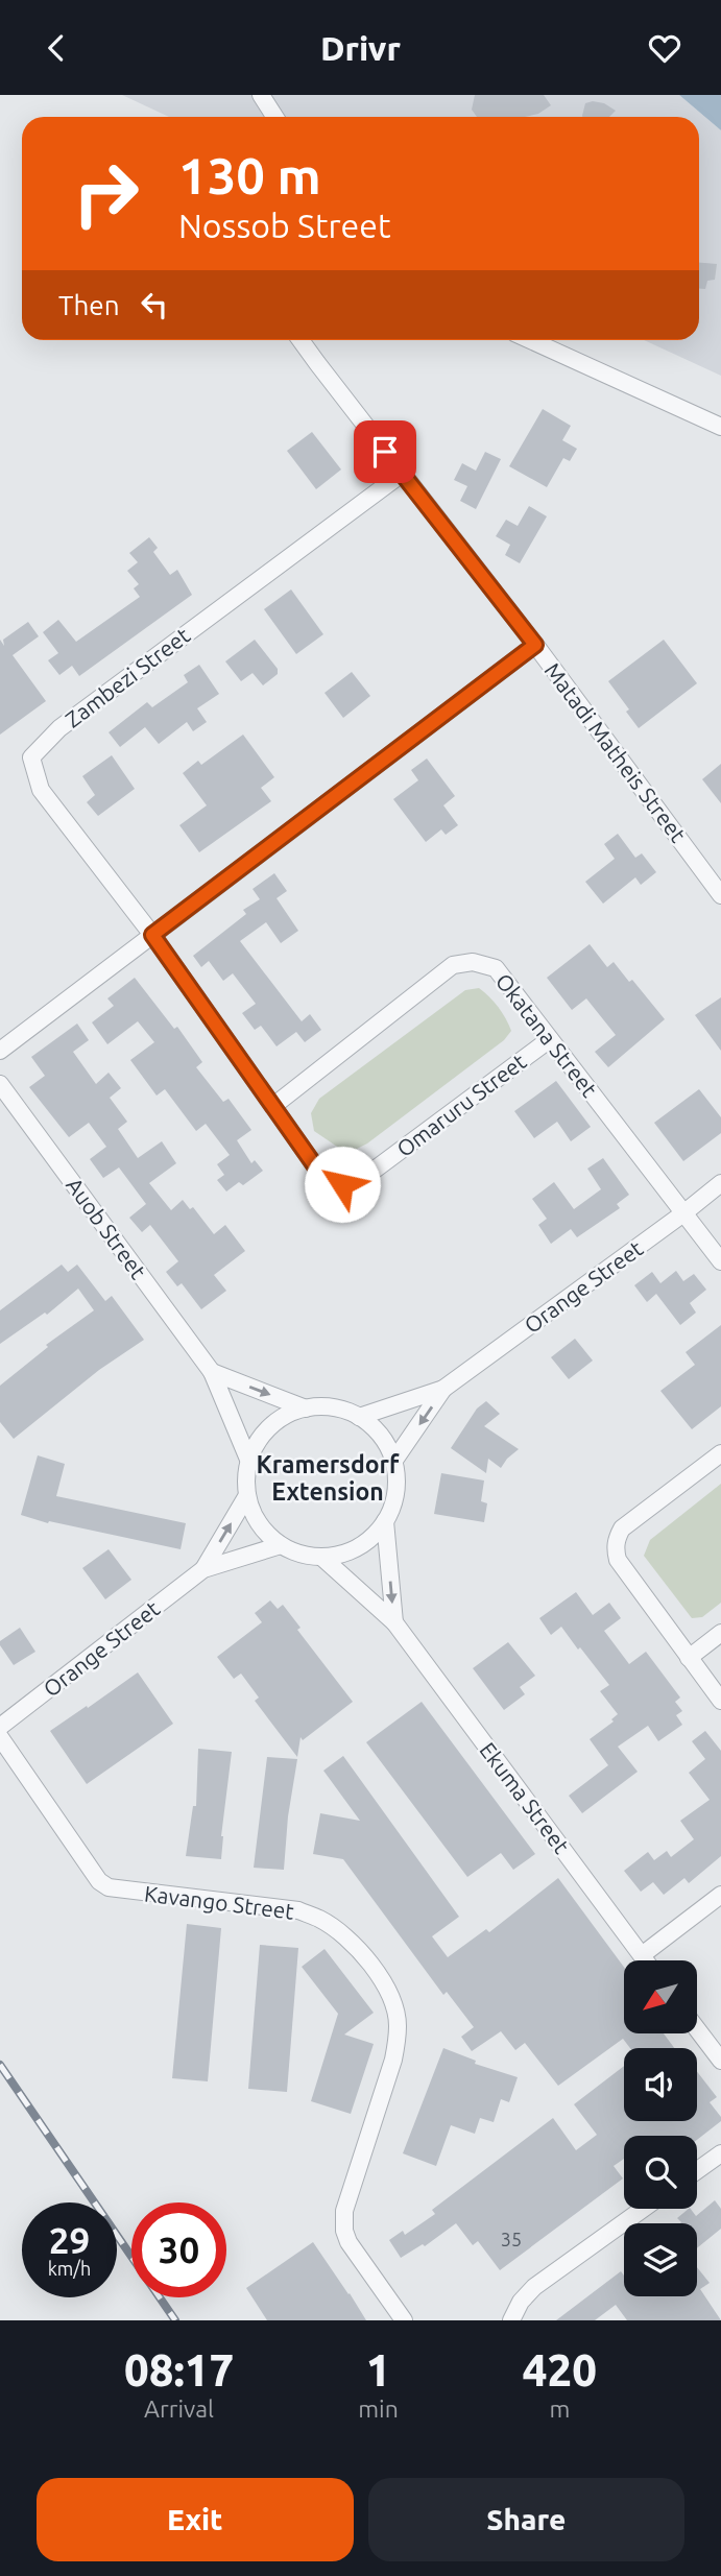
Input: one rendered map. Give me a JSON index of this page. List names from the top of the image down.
{
  "streets": {
    "street": [
      "Zambezi Street",
      "Matadi Matheis Street",
      "Okatana Street",
      "Omaruru Street",
      "Auob Street",
      "Orange Street",
      "Ekuma Street",
      "Kavango Street"
    ]
  },
  "crossings": [
    ["Zambezi Street", "Matadi Matheis Street"],
    ["Zambezi Street", "Omaruru Street"],
    ["Okatana Street", "Omaruru Street"],
    ["Okatana Street", "Orange Street"],
    ["Auob Street", "Orange Street"],
    ["Auob Street", "Ekuma Street"],
    ["Orange Street", "Ekuma Street"]
  ],
  "districts": ["Kramersdorf Extension"],
  "house_numbers": ["35"],
  "north": "bottom left",
  "page": {
    "header": "Drivr",
    "turn": ["130 m", "Nossob Street"],
    "then": "Then",
    "speed": "29 km/h",
    "limit": "30",
    "eta": [
      "08:17",
      "Arrival",
      "1",
      "min",
      "420",
      "m"
    ],
    "buttons": ["Exit", "Share"]
  }
}
